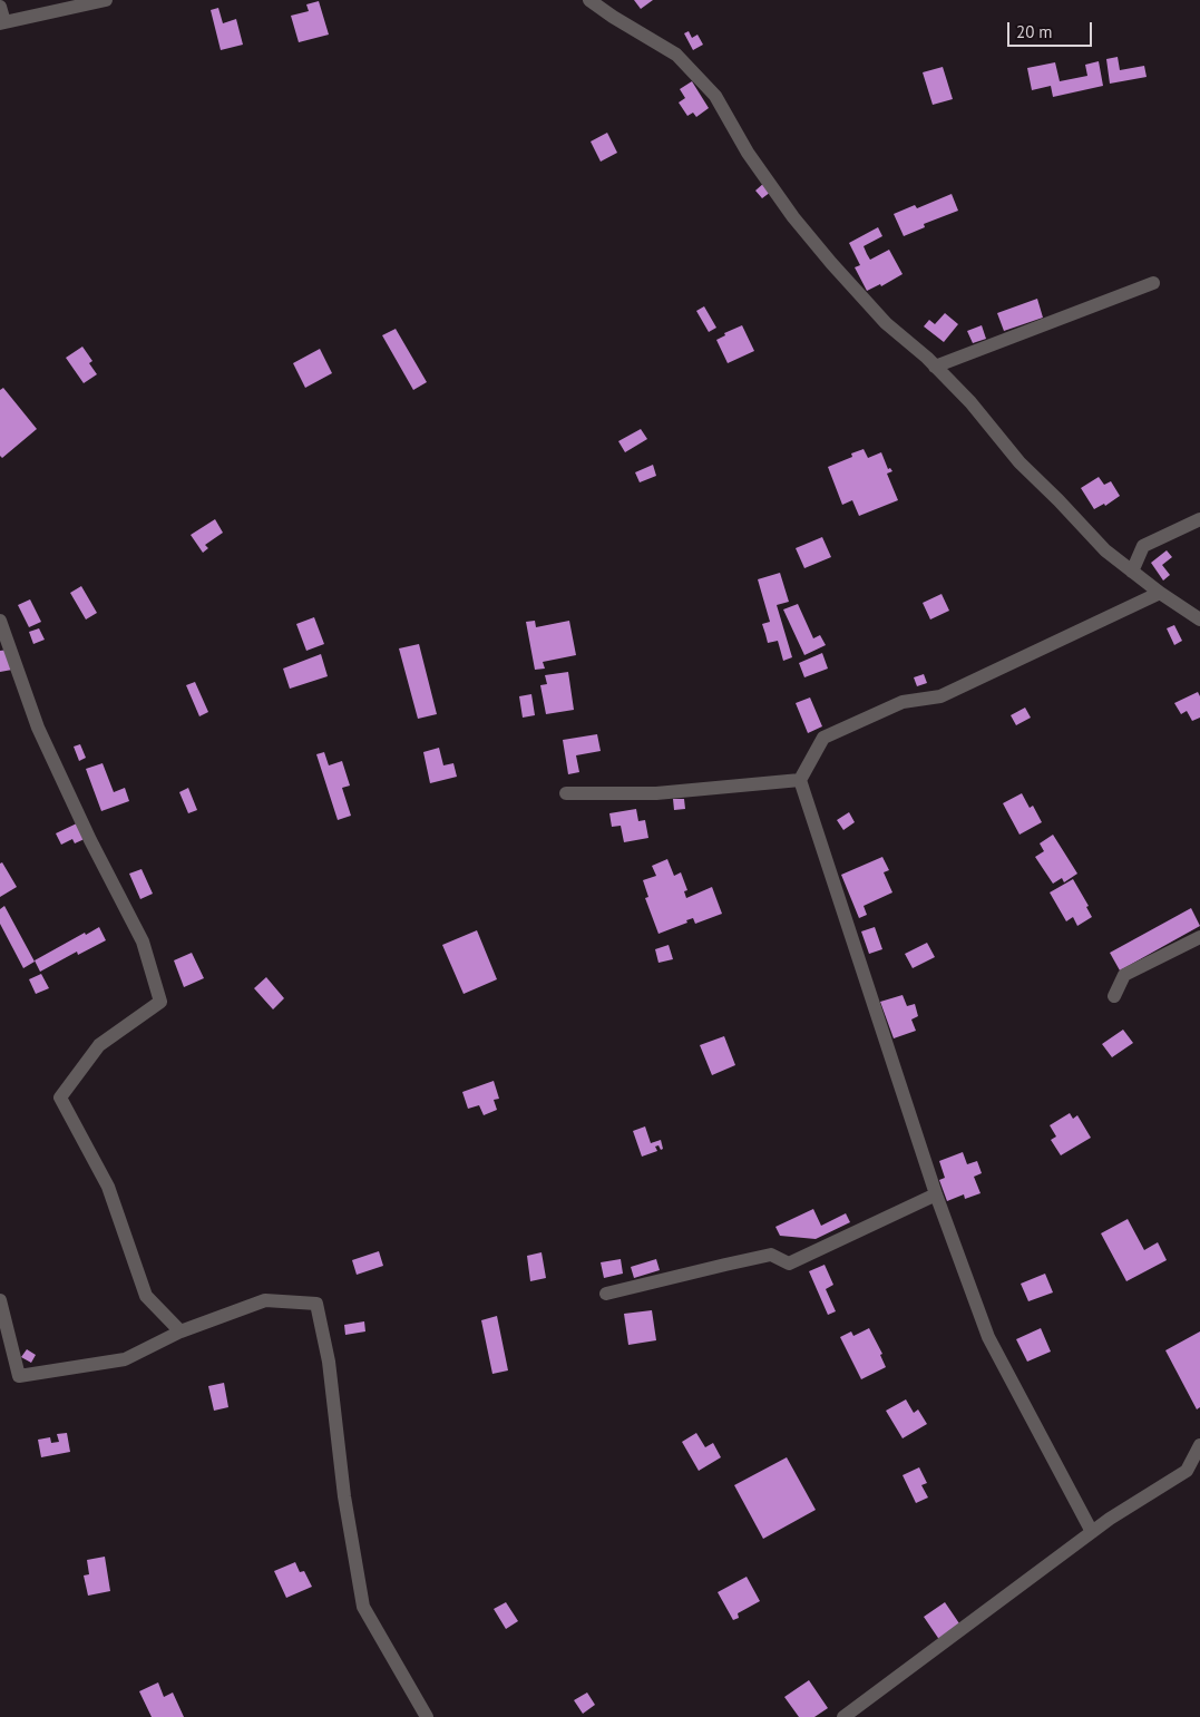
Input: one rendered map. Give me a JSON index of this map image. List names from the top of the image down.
{
  "scale_bar": "20 m"
}
